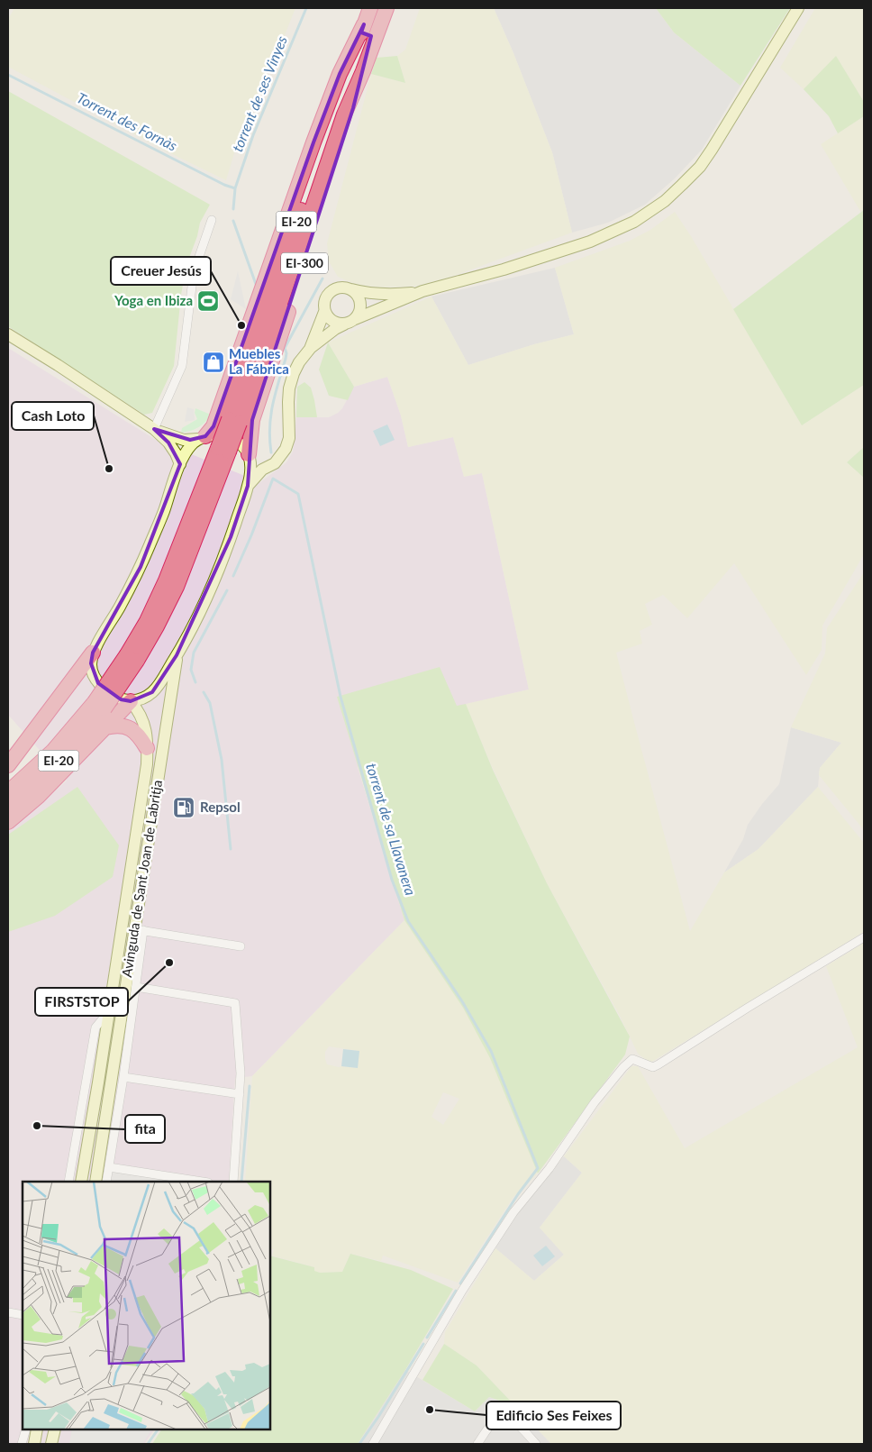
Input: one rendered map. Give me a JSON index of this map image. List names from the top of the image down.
{
  "streets": {
    "highway": ["EI-20", "EI-300"],
    "main road": ["Avinguda de Sant Joan de Labritja"]
  },
  "crossings": [
    ["EI-20", "EI-300"],
    ["EI-300", "Avinguda de Sant Joan de Labritja"]
  ],
  "water": ["torrent de ses Vinyes", "Torrent des Fornàs", "torrent de sa Llavanera"],
  "places": {
    "sports": ["Yoga en Ibiza"],
    "other": [
      "Creuer Jesús",
      "Cash Loto",
      "FIRSTSTOP",
      "fita",
      "Edificio Ses Feixes"
    ],
    "shop": ["Muebles La Fábrica"],
    "fuel station": ["Repsol"]
  }
}
